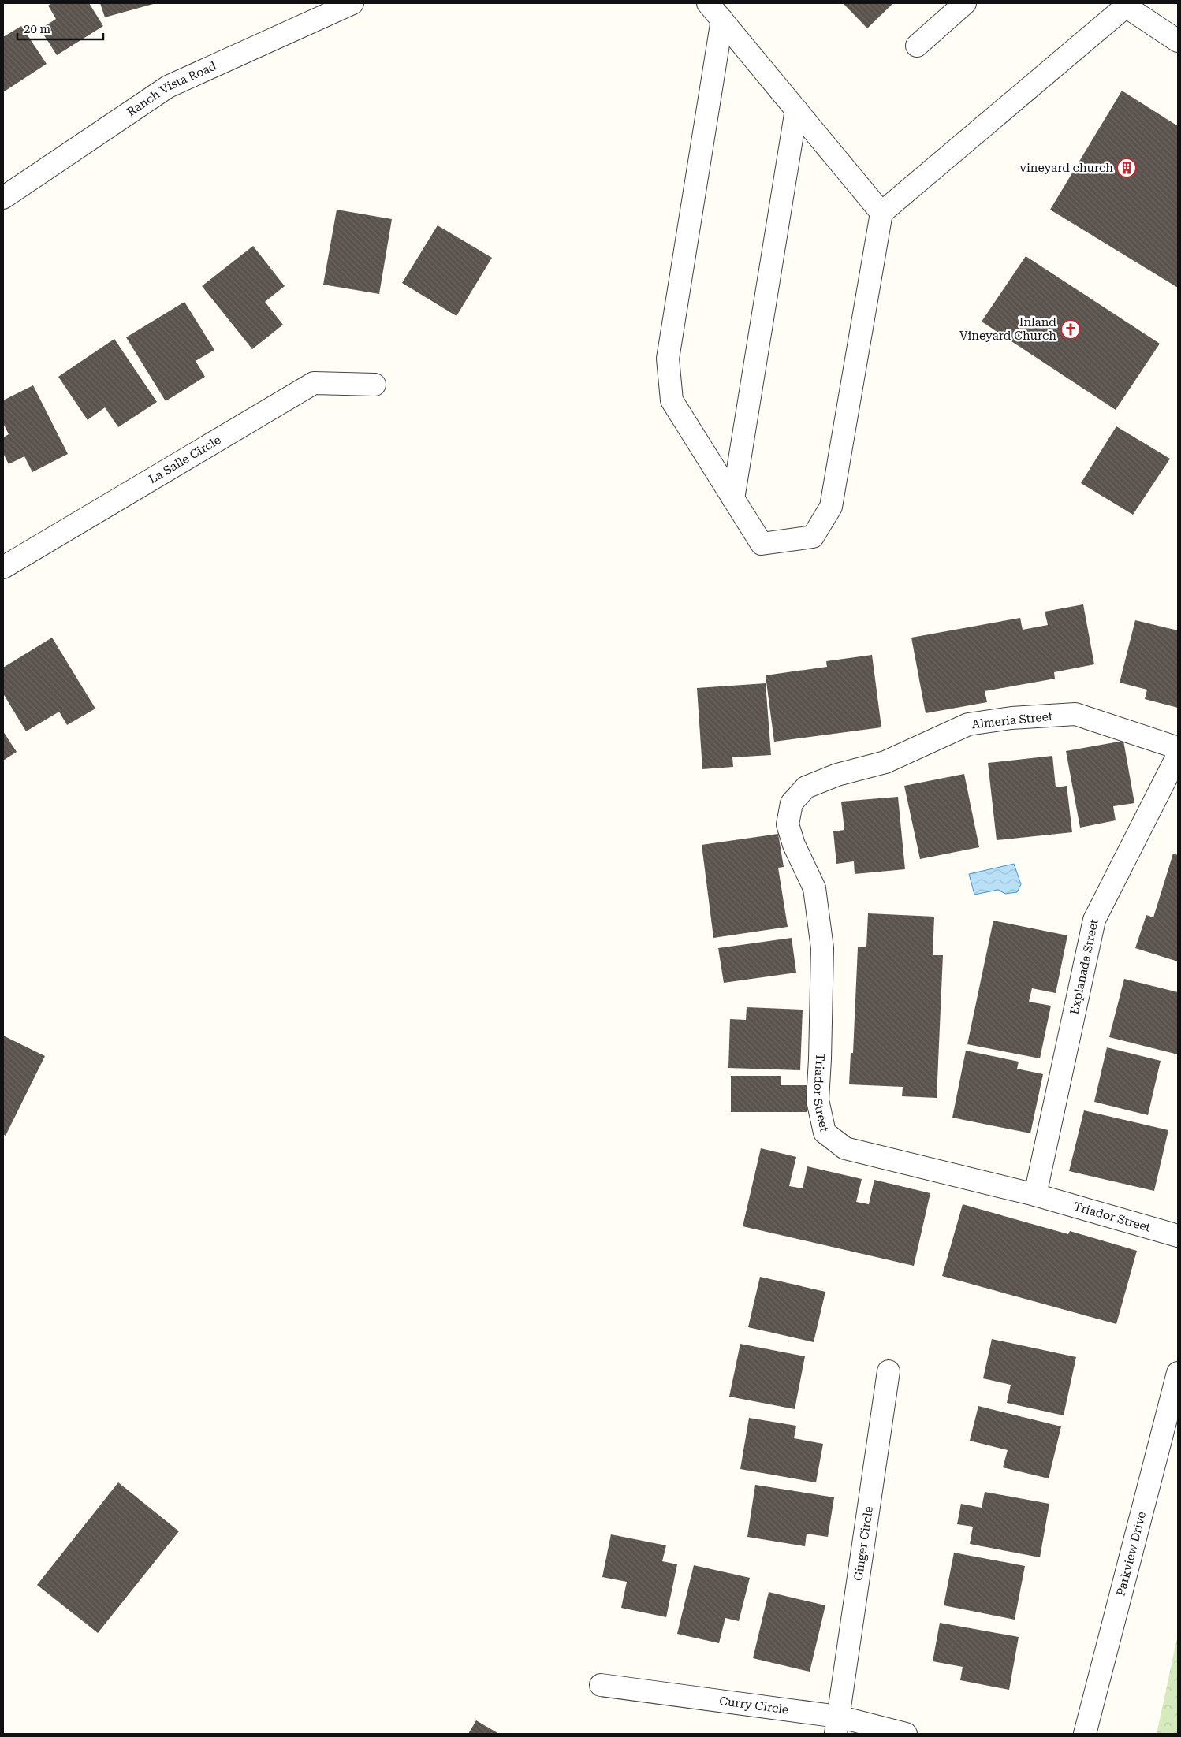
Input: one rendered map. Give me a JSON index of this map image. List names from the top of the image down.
{
  "streets": {
    "street": [
      "Ranch Vista Road",
      "La Salle Circle",
      "Almeria Street",
      "Explanada Street",
      "Triador Street",
      "Ginger Circle",
      "Parkview Drive",
      "Curry Circle"
    ]
  },
  "crossings": [
    ["Almeria Street", "Triador Street"],
    ["Explanada Street", "Triador Street"],
    ["Ginger Circle", "Curry Circle"]
  ],
  "places": {
    "building": ["vineyard church"],
    "church": ["Inland Vineyard Church"]
  },
  "scale_bar": "20 m"
}
